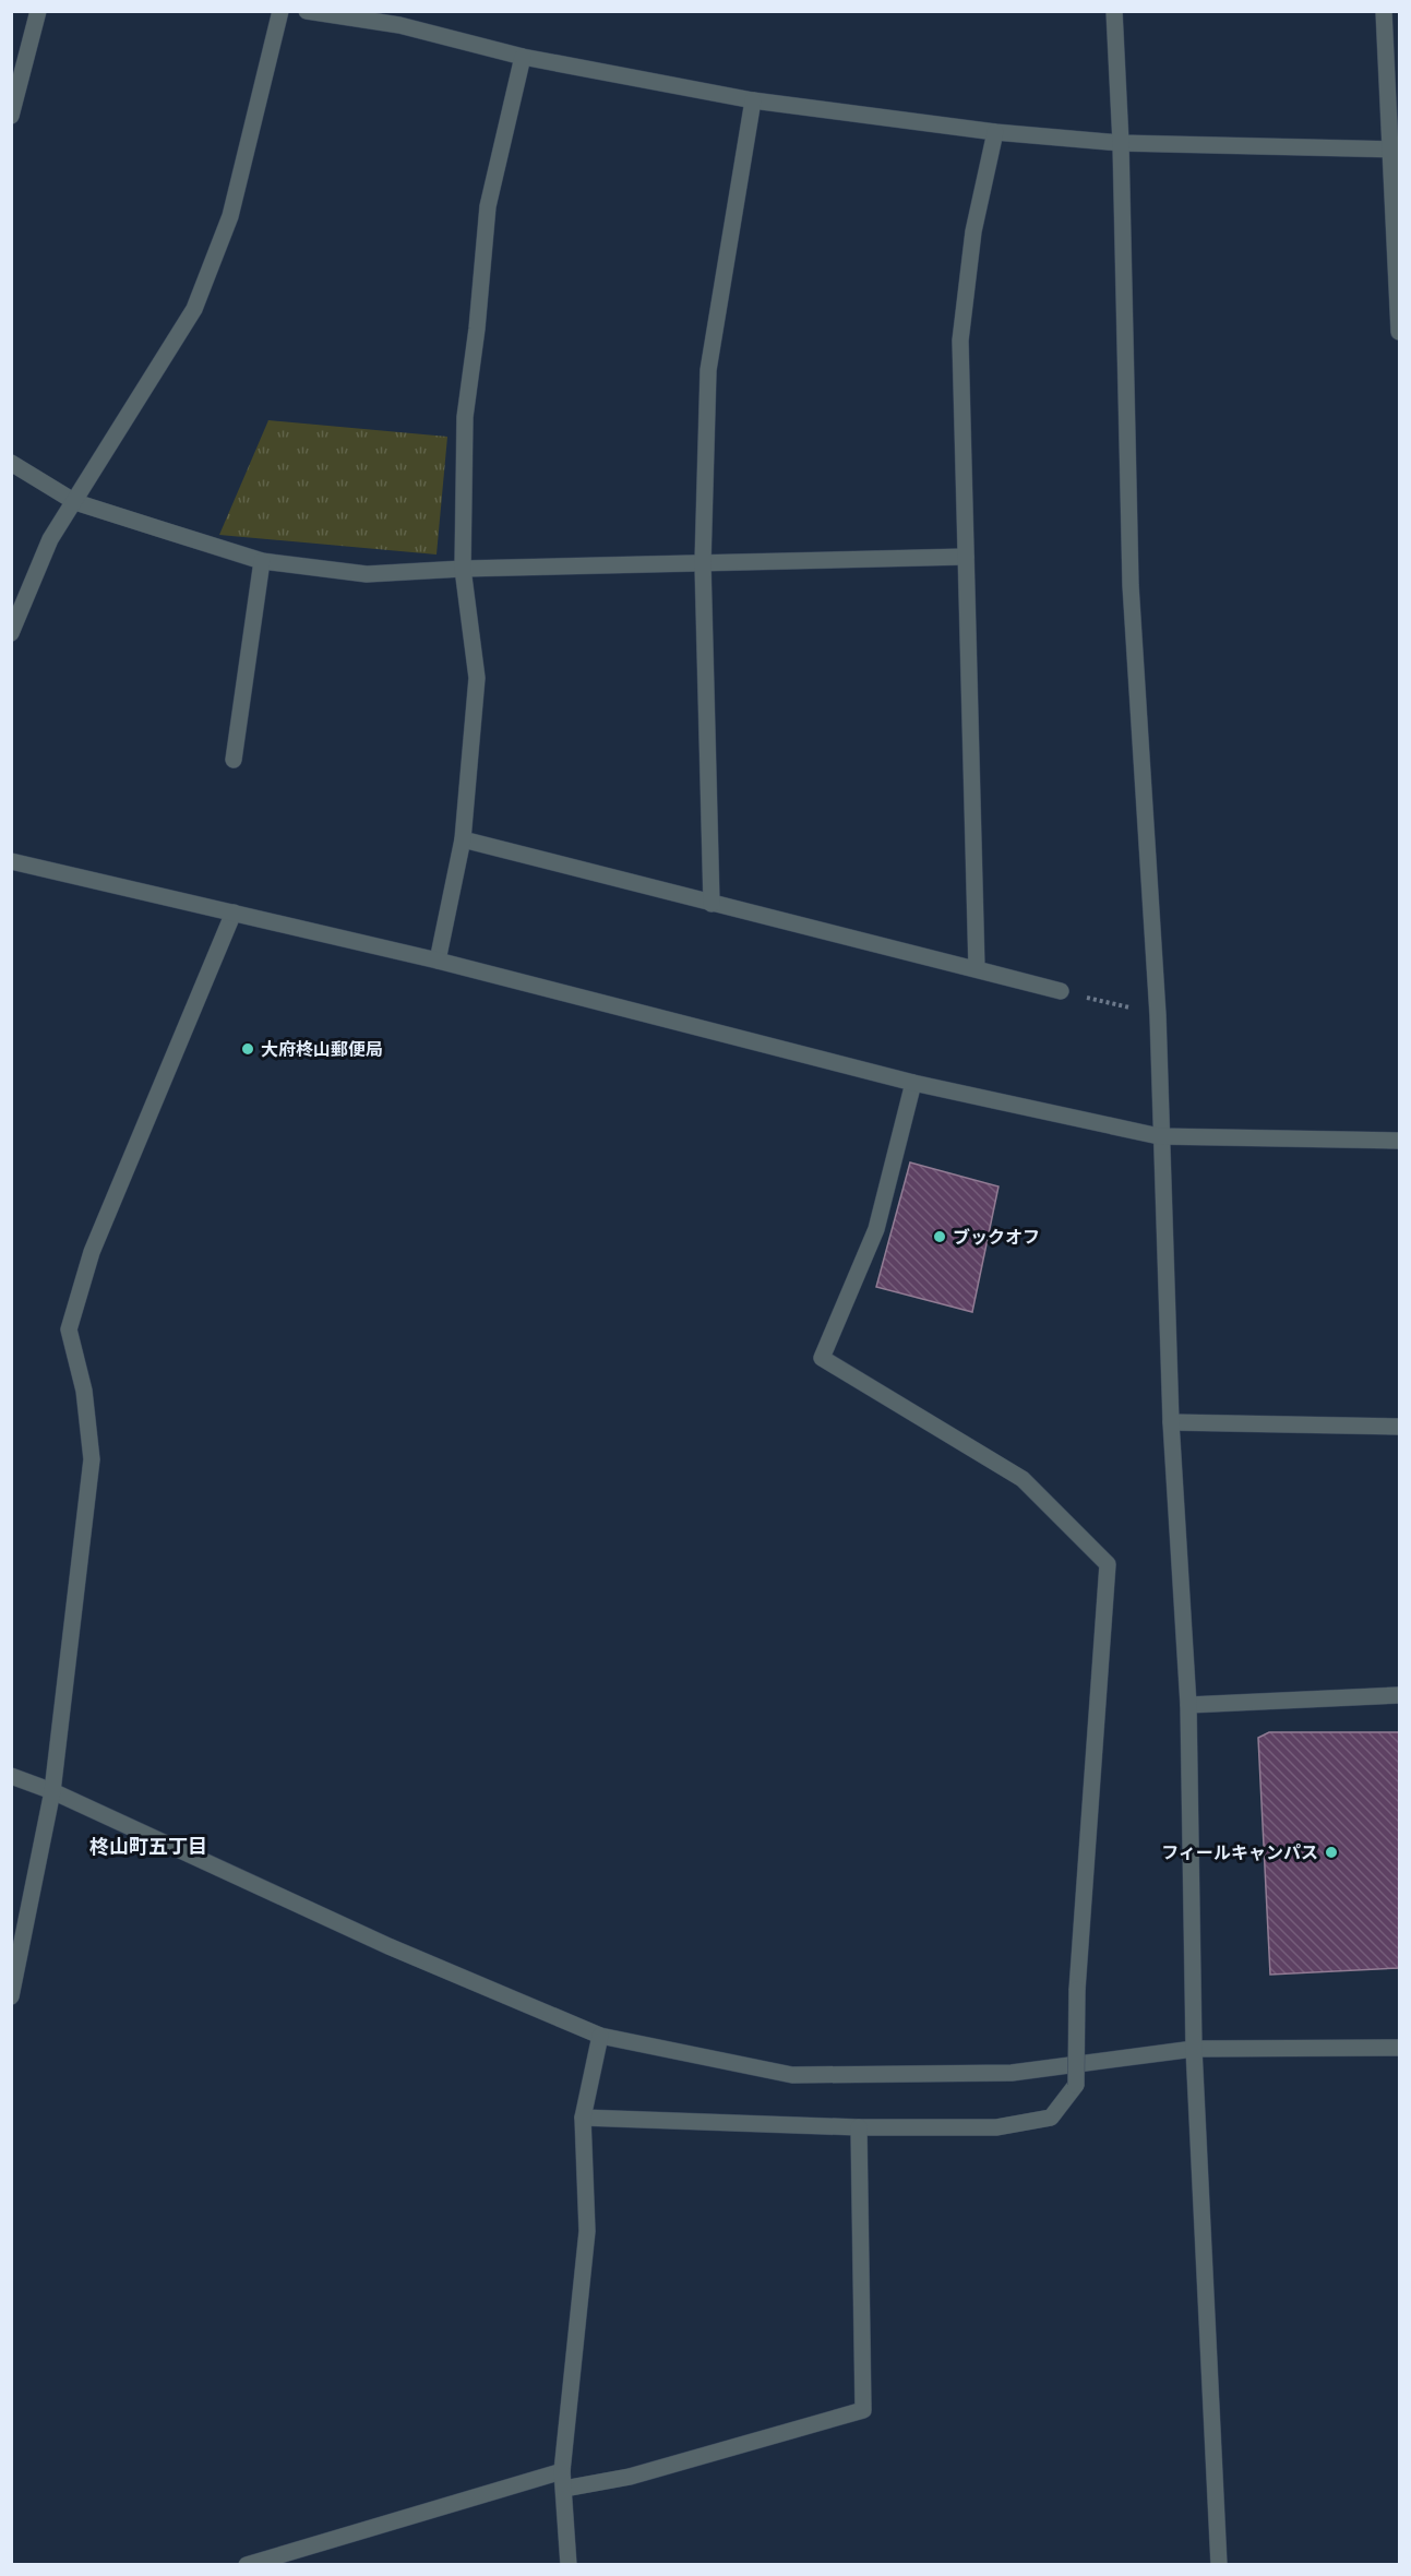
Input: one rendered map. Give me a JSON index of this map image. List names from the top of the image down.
{
  "districts": ["柊山町五丁目"],
  "places": ["大府柊山郵便局", "ブックオフ", "フィールキャンパス"]
}
